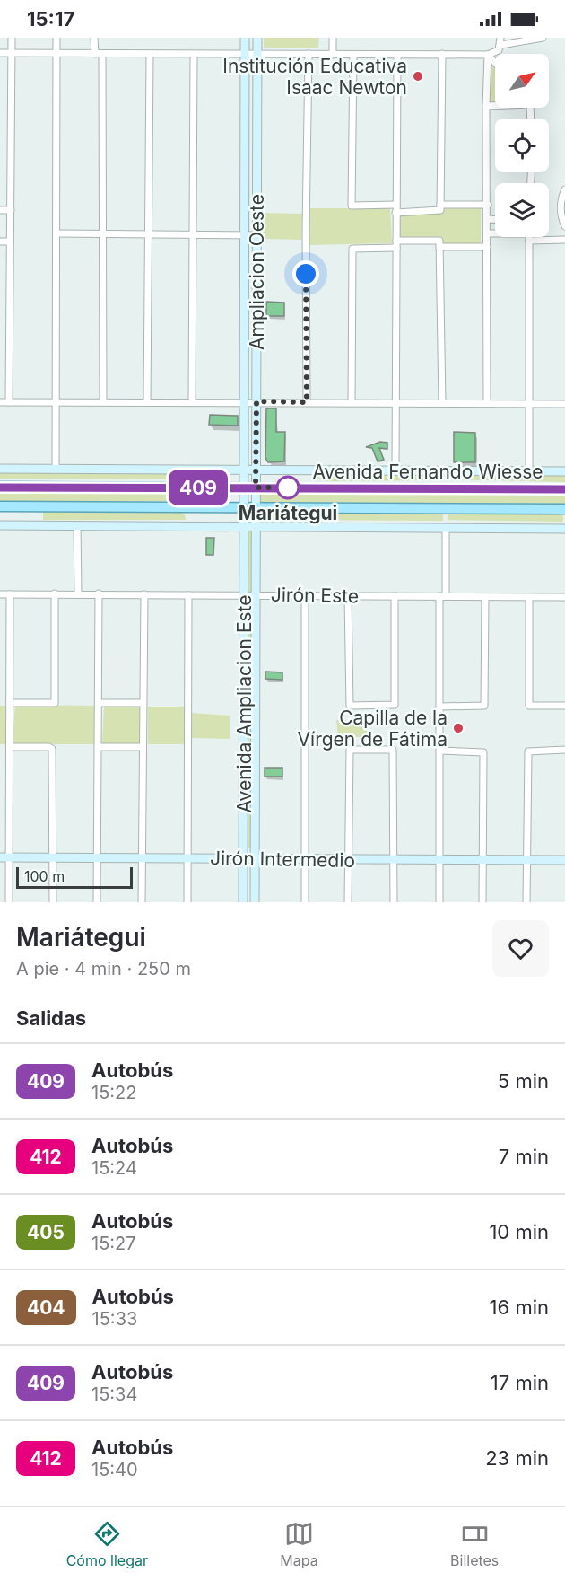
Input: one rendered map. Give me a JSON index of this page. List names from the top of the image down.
{
  "streets": {
    "main road": [
      "Ampliacion Oeste",
      "Avenida Fernando Wiesse",
      "Avenida Ampliacion Este",
      "Jirón Intermedio"
    ],
    "street": ["Jirón Este"]
  },
  "crossings": [
    ["Ampliacion Oeste", "Avenida Fernando Wiesse"],
    ["Ampliacion Oeste", "Avenida Ampliacion Este"],
    ["Avenida Fernando Wiesse", "Avenida Ampliacion Este"],
    ["Jirón Este", "Avenida Ampliacion Este"],
    ["Avenida Ampliacion Este", "Jirón Intermedio"]
  ],
  "places": ["Institución Educativa Isaac Newton", "Mariátegui", "Capilla de la Vírgen de Fátima"],
  "lines": ["bus line 409"],
  "scale_bar": "100 m",
  "north": "top right",
  "page": {
    "status": "15:17",
    "on_map": "409",
    "scale": "100 m",
    "heading": [
      ["Mariátegui", "A pie · 4 min · 250 m"],
      "Salidas"
    ],
    "list": [
      {
        "mark": "409",
        "name": "Autobús",
        "note": "15:22",
        "value": "5 min"
      },
      {
        "mark": "412",
        "name": "Autobús",
        "note": "15:24",
        "value": "7 min"
      },
      {
        "mark": "405",
        "name": "Autobús",
        "note": "15:27",
        "value": "10 min"
      },
      {
        "mark": "404",
        "name": "Autobús",
        "note": "15:33",
        "value": "16 min"
      },
      {
        "mark": "409",
        "name": "Autobús",
        "note": "15:34",
        "value": "17 min"
      },
      {
        "mark": "412",
        "name": "Autobús",
        "note": "15:40",
        "value": "23 min"
      }
    ],
    "tabs": ["Cómo llegar", "Mapa", "Billetes"]
  }
}
